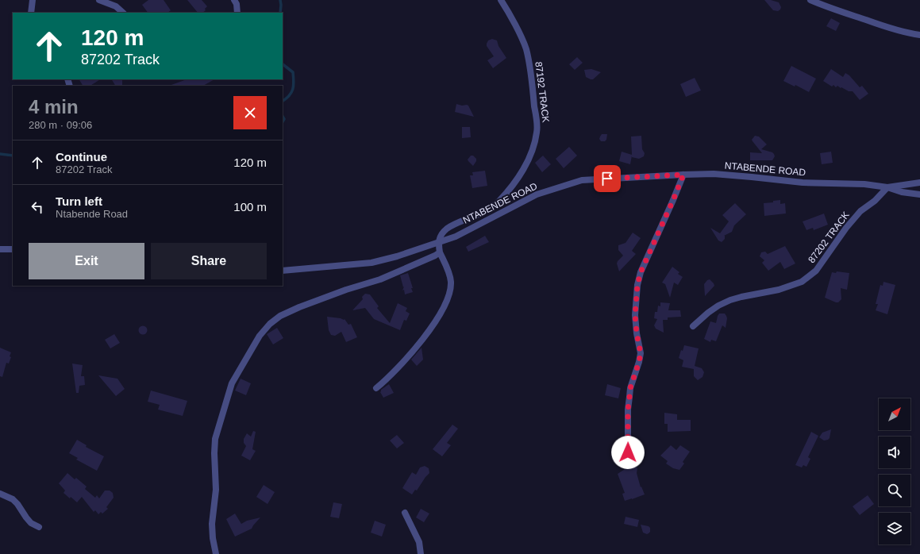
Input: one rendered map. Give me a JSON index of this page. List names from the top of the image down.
{
  "streets": {
    "street": ["87192 TRACK", "NTABENDE ROAD", "87202 TRACK"]
  },
  "crossings": [
    ["87192 TRACK", "NTABENDE ROAD"],
    ["NTABENDE ROAD", "87202 TRACK"]
  ],
  "north": "top right",
  "page": {
    "turn": ["120 m", "87202 Track"],
    "heading": ["4 min", "280 m · 09:06"],
    "list": [
      {
        "name": "Continue",
        "note": "87202 Track",
        "value": "120 m"
      },
      {
        "name": "Turn left",
        "note": "Ntabende Road",
        "value": "100 m"
      }
    ],
    "buttons": ["Exit", "Share"]
  }
}
